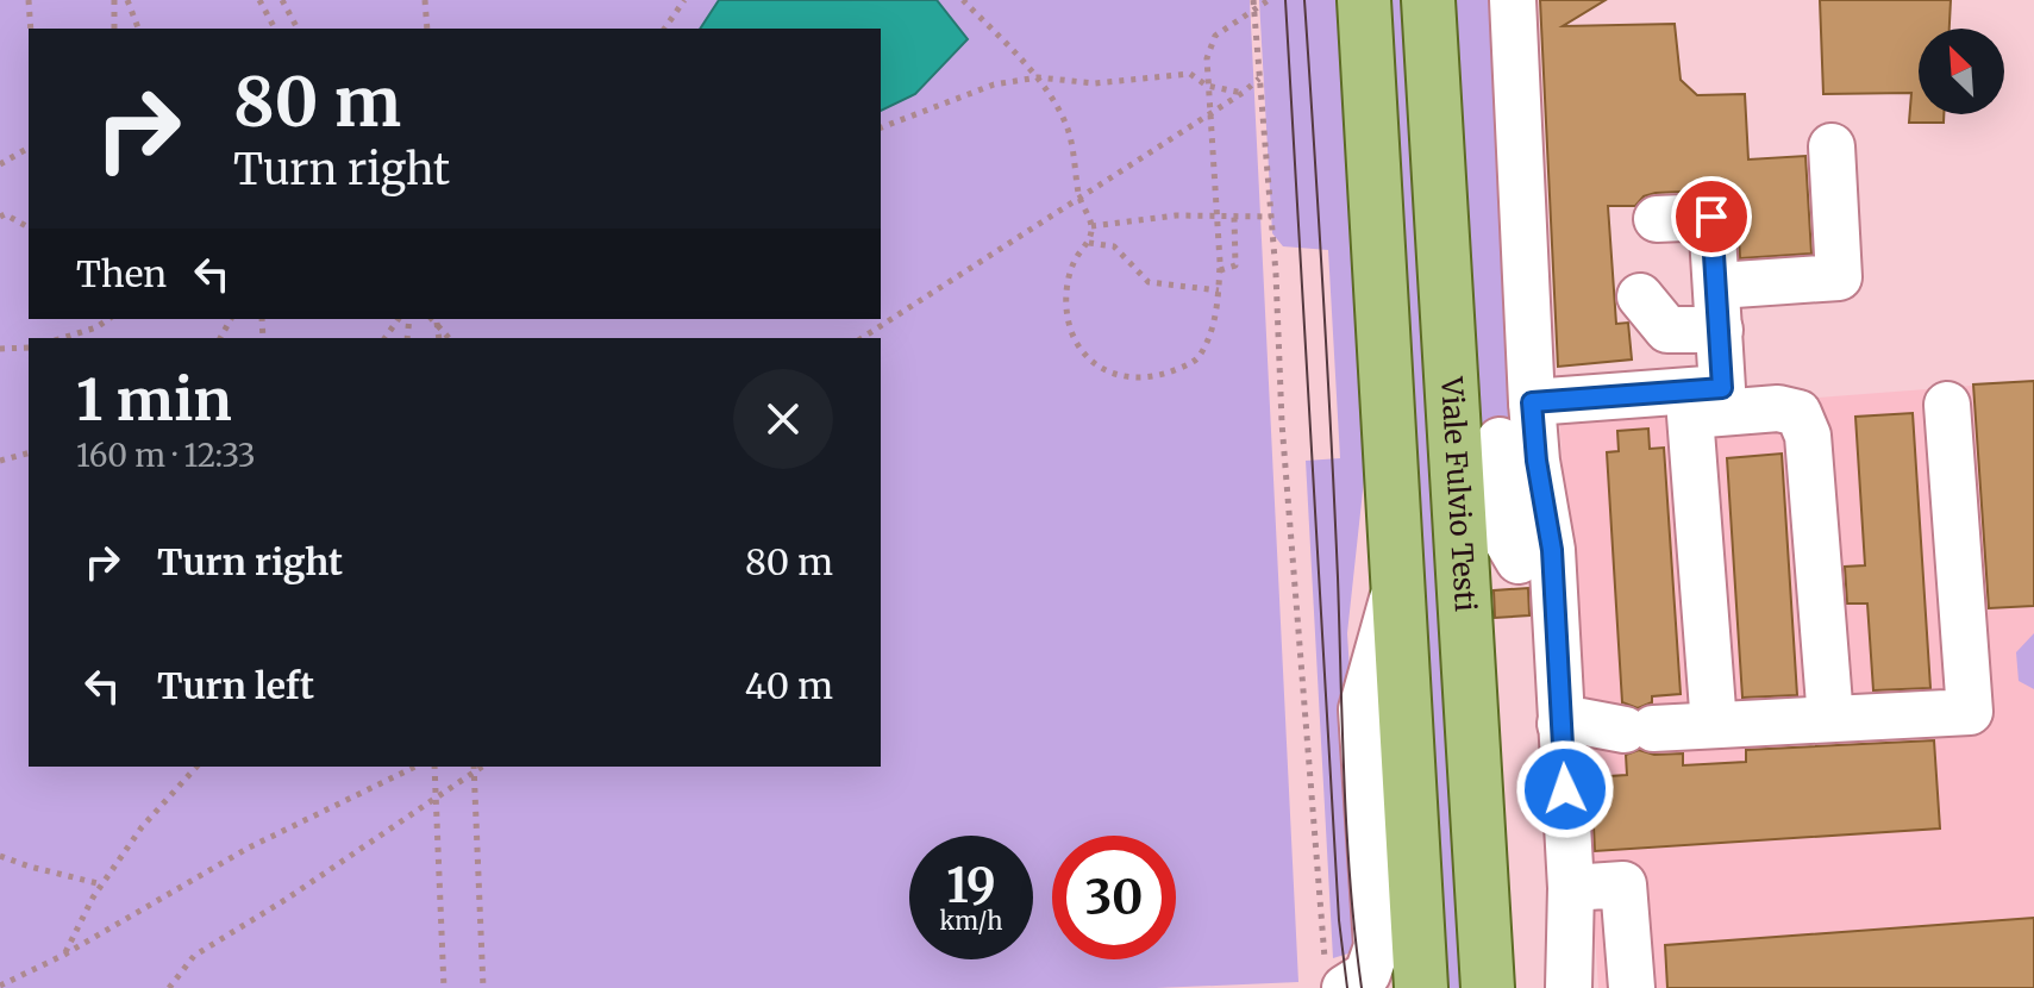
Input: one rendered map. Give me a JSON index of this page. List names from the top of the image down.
{
  "streets": {
    "main road": ["Viale Fulvio Testi"]
  },
  "north": "top left",
  "page": {
    "turn": ["80 m", "Turn right"],
    "then": "Then",
    "heading": ["1 min", "160 m · 12:33"],
    "list": [
      {
        "name": "Turn right",
        "value": "80 m"
      },
      {
        "name": "Turn left",
        "value": "40 m"
      }
    ],
    "speed": "19 km/h",
    "limit": "30"
  }
}
